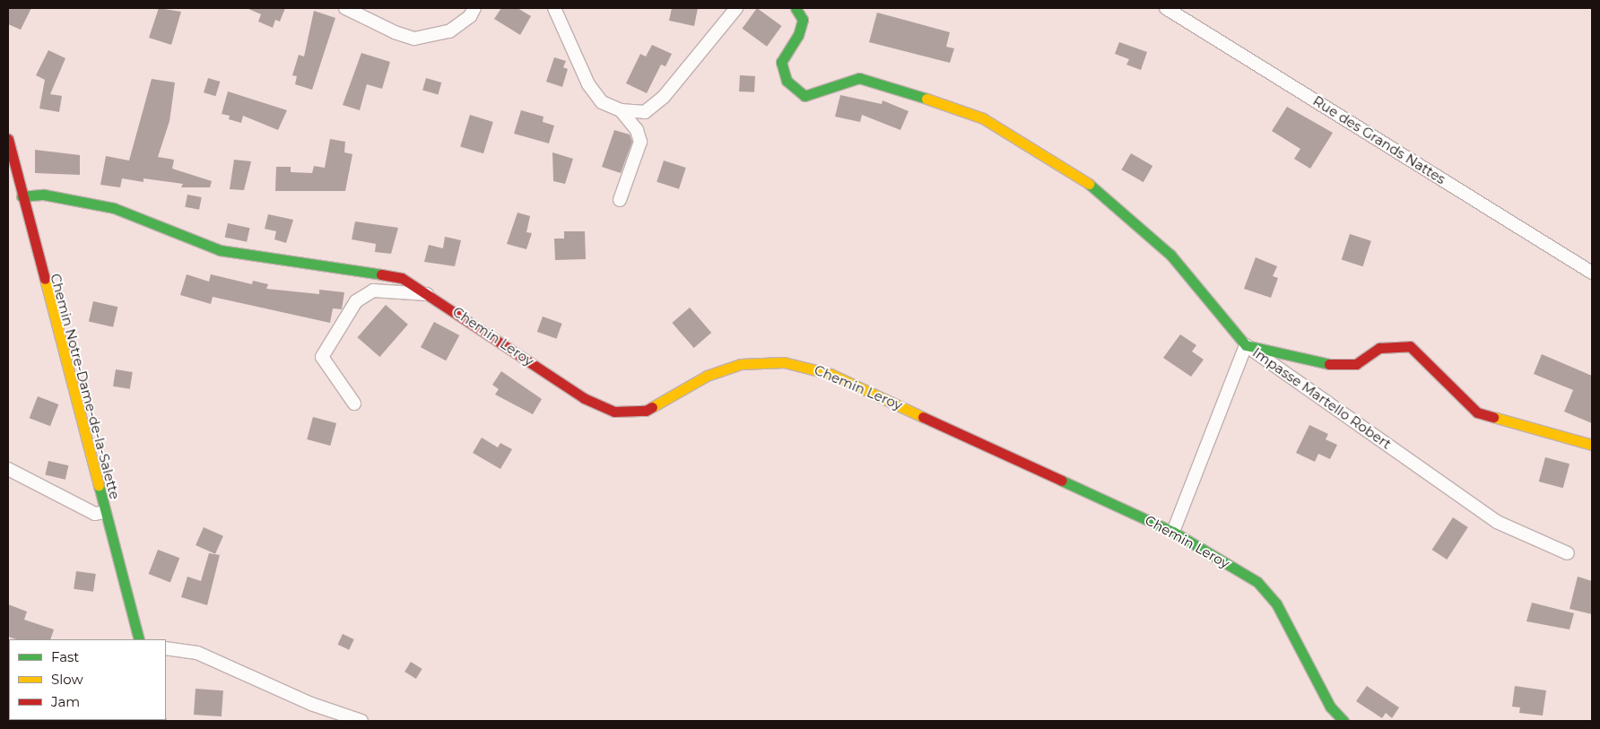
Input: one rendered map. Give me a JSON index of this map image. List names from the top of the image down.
{
  "streets": {
    "street": [
      "Rue des Grands Nattes",
      "Chemin Leroy",
      "Chemin Notre-Dame-de-la-Salette",
      "Impasse Martello Robert"
    ]
  },
  "crossings": [
    ["Chemin Leroy", "Chemin Notre-Dame-de-la-Salette"],
    ["Chemin Leroy", "Impasse Martello Robert"]
  ],
  "legend": ["Fast", "Slow", "Jam"]
}
